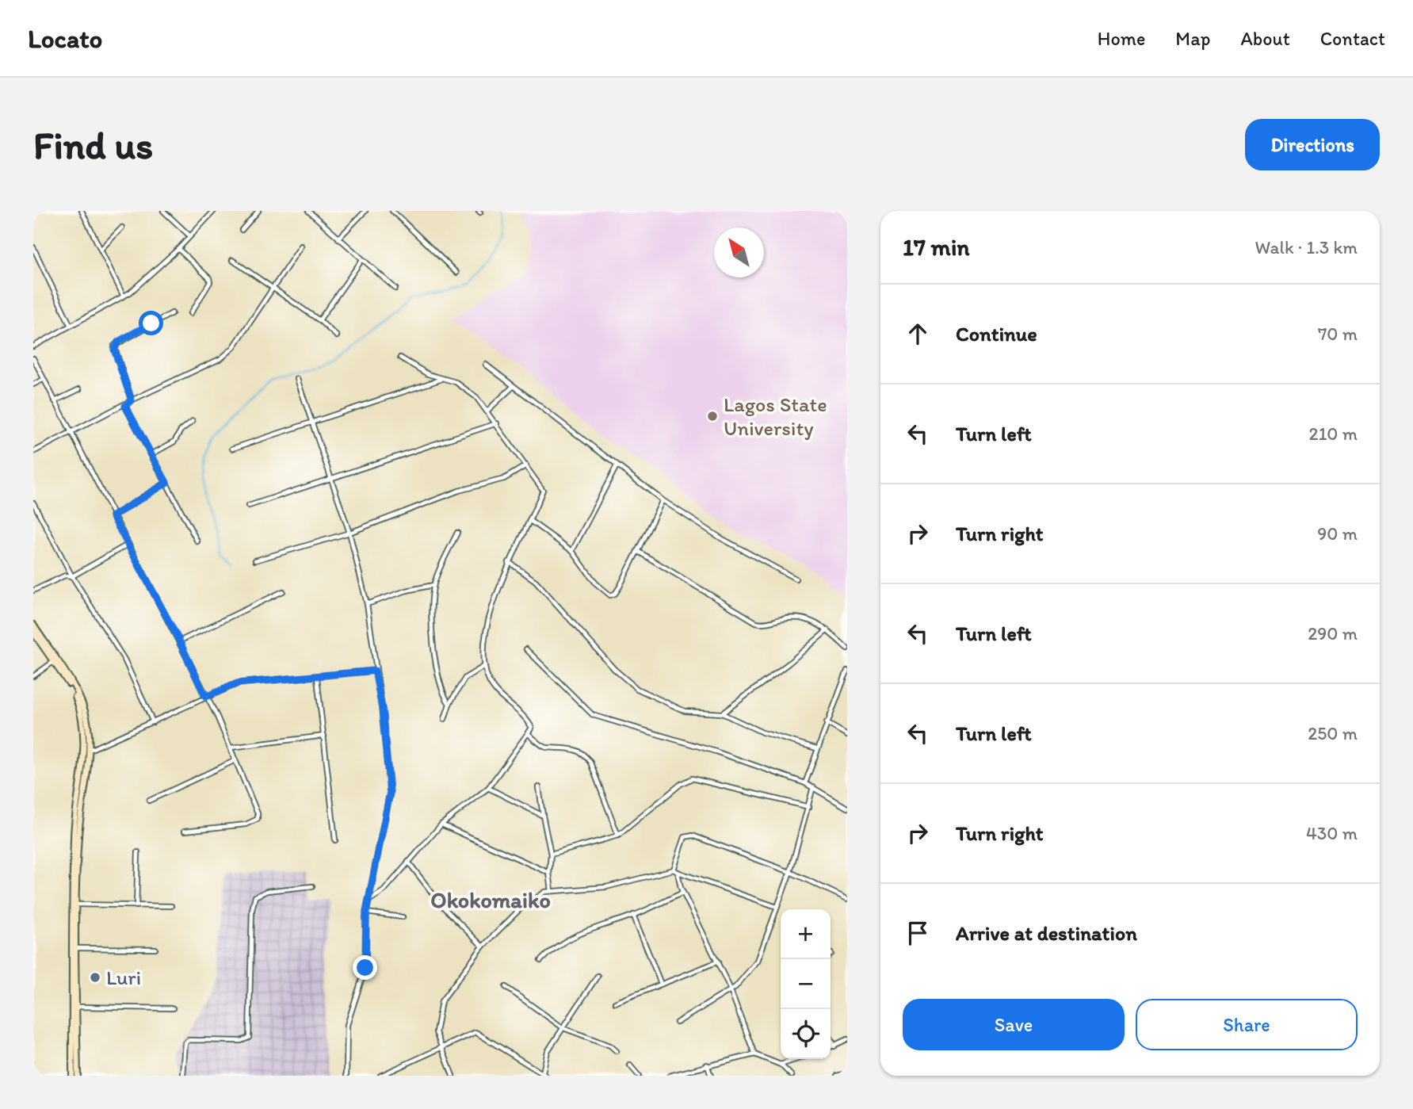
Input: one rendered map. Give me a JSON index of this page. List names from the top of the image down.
{
  "districts": ["Okokomaiko"],
  "places": ["Lagos State University", "Luri"],
  "north": "top left",
  "page": {
    "header": "Locato",
    "nav": [
      "Home",
      "Map",
      "About",
      "Contact"
    ],
    "buttons": [
      "Directions",
      ["Save", "Share"]
    ],
    "title": "Find us",
    "heading": ["17 min", "Walk · 1.3 km"],
    "list": [
      ["Continue", "70 m"],
      ["Turn left", "210 m"],
      ["Turn right", "90 m"],
      ["Turn left", "290 m"],
      ["Turn left", "250 m"],
      ["Turn right", "430 m"],
      "Arrive at destination"
    ],
    "map_buttons": ["+", "−"]
  }
}
